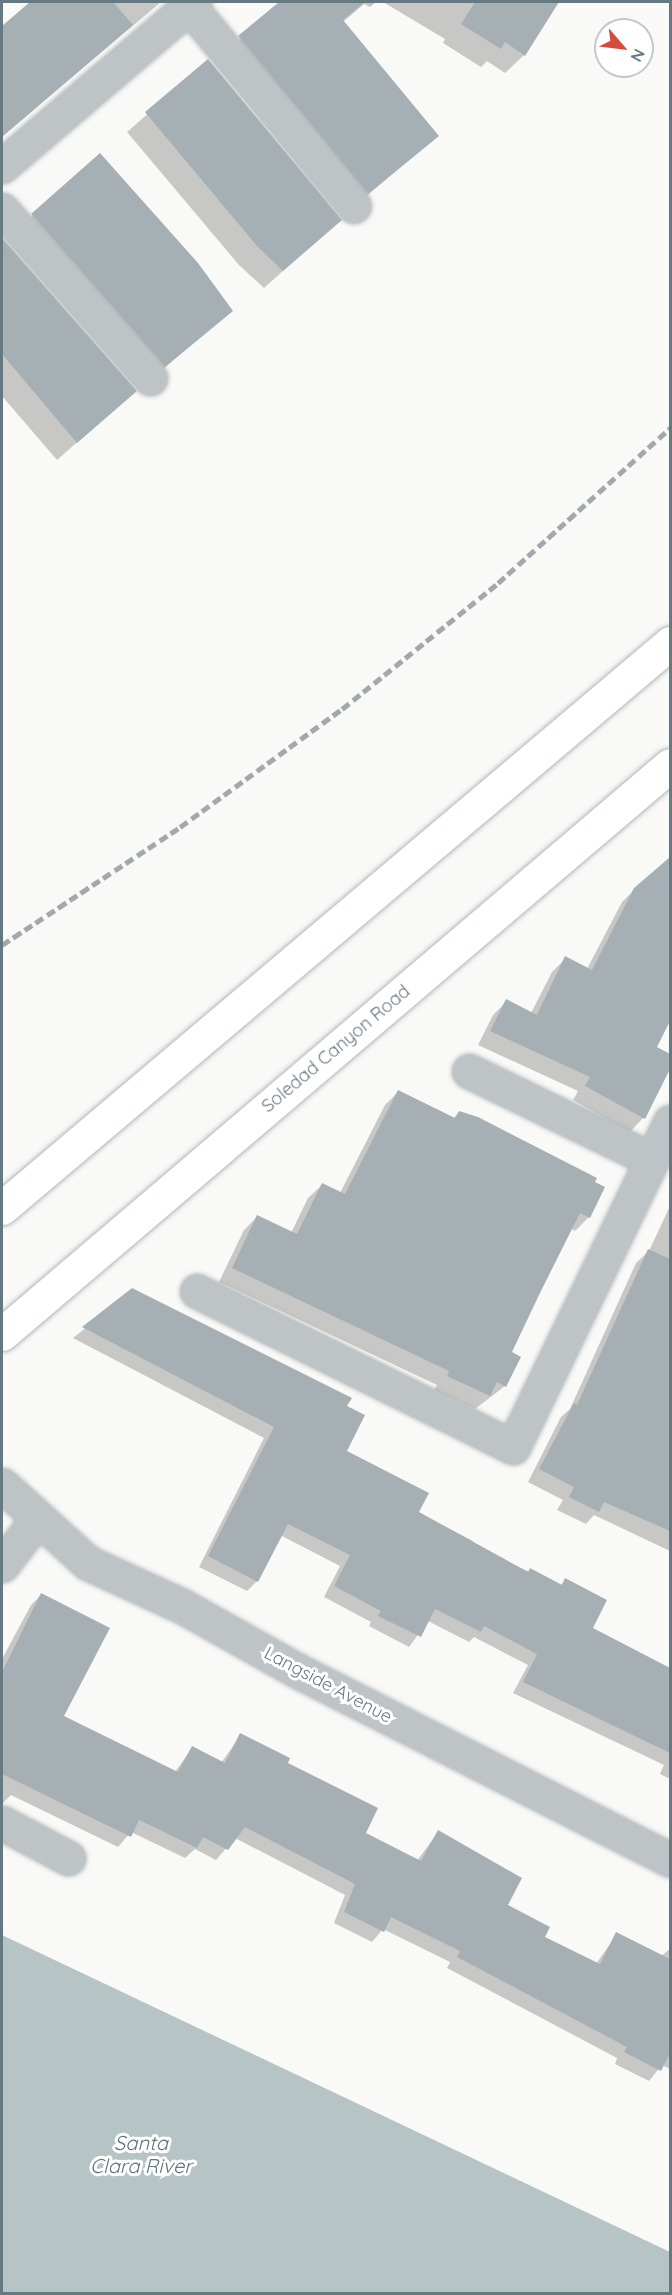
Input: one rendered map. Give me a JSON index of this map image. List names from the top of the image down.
{
  "streets": {
    "main road": ["Soledad Canyon Road"],
    "street": ["Langside Avenue"]
  },
  "water": ["Santa Clara River"],
  "north": "bottom right"
}
